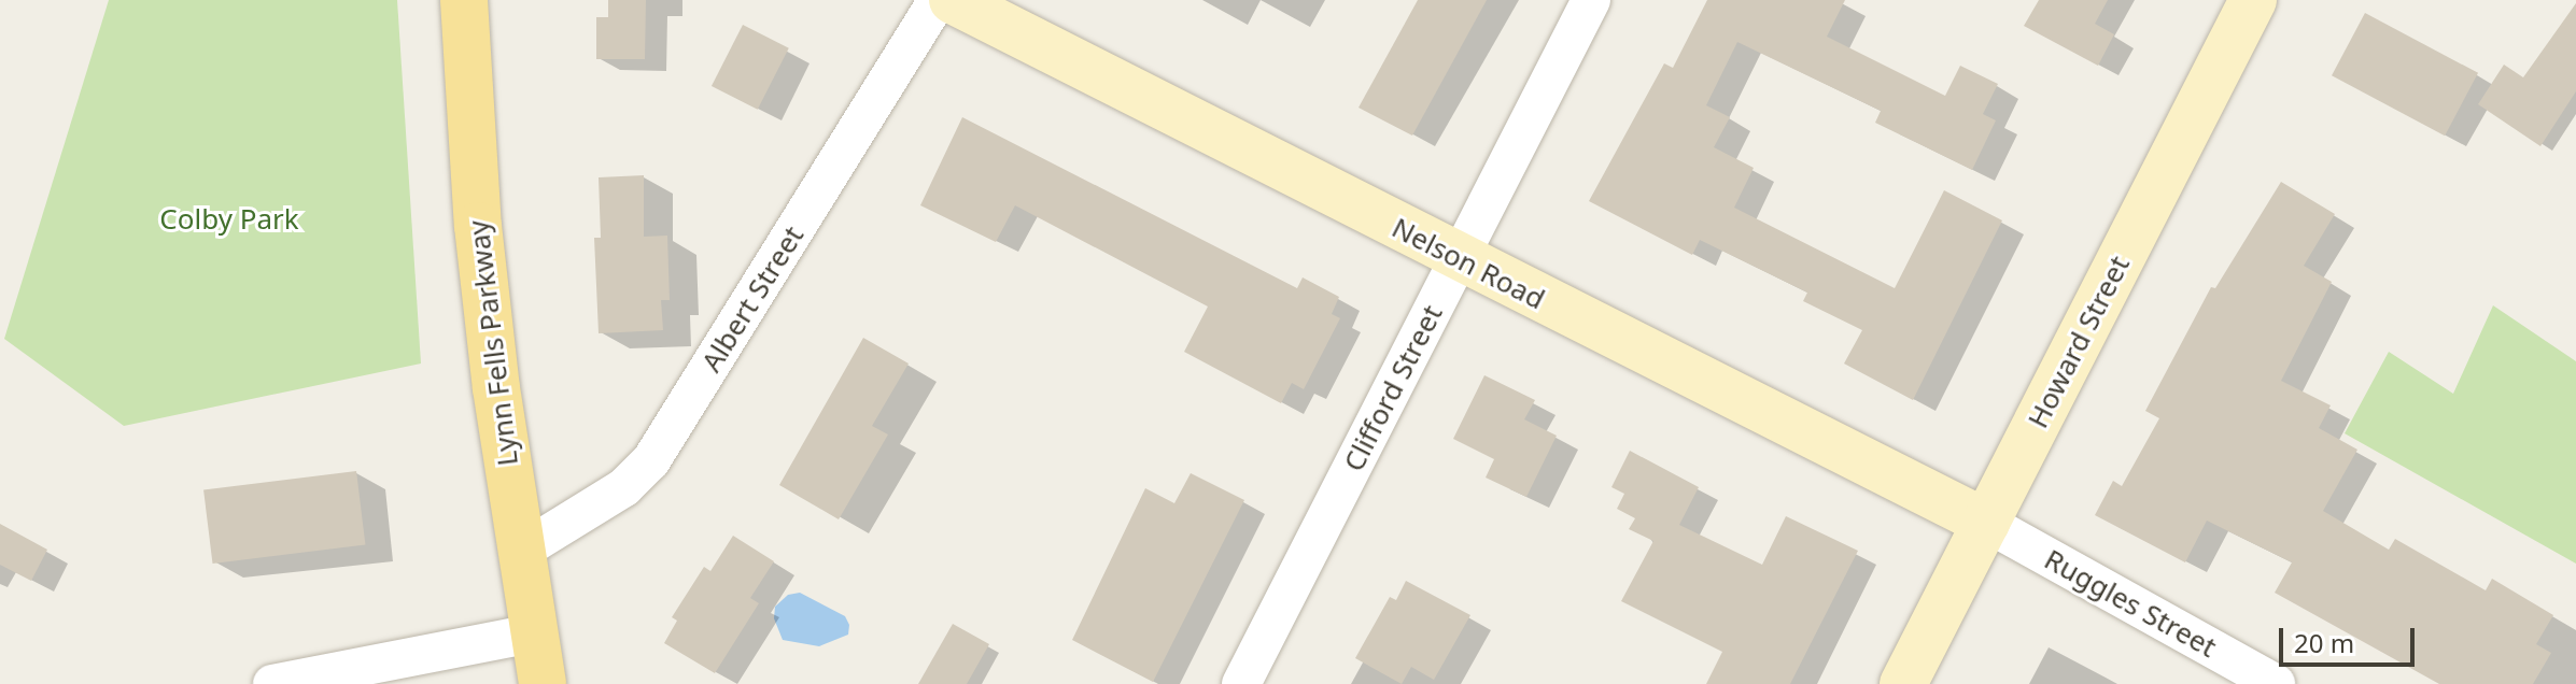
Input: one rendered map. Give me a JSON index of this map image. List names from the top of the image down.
{
  "streets": {
    "main road": ["Lynn Fells Parkway"],
    "street": [
      "Nelson Road",
      "Albert Street",
      "Howard Street",
      "Clifford Street",
      "Ruggles Street"
    ]
  },
  "crossings": [
    ["Nelson Road", "Howard Street"],
    ["Nelson Road", "Clifford Street"],
    ["Nelson Road", "Ruggles Street"],
    ["Albert Street", "Lynn Fells Parkway"],
    ["Howard Street", "Ruggles Street"]
  ],
  "parks": ["Colby Park"],
  "scale_bar": "20 m"
}
